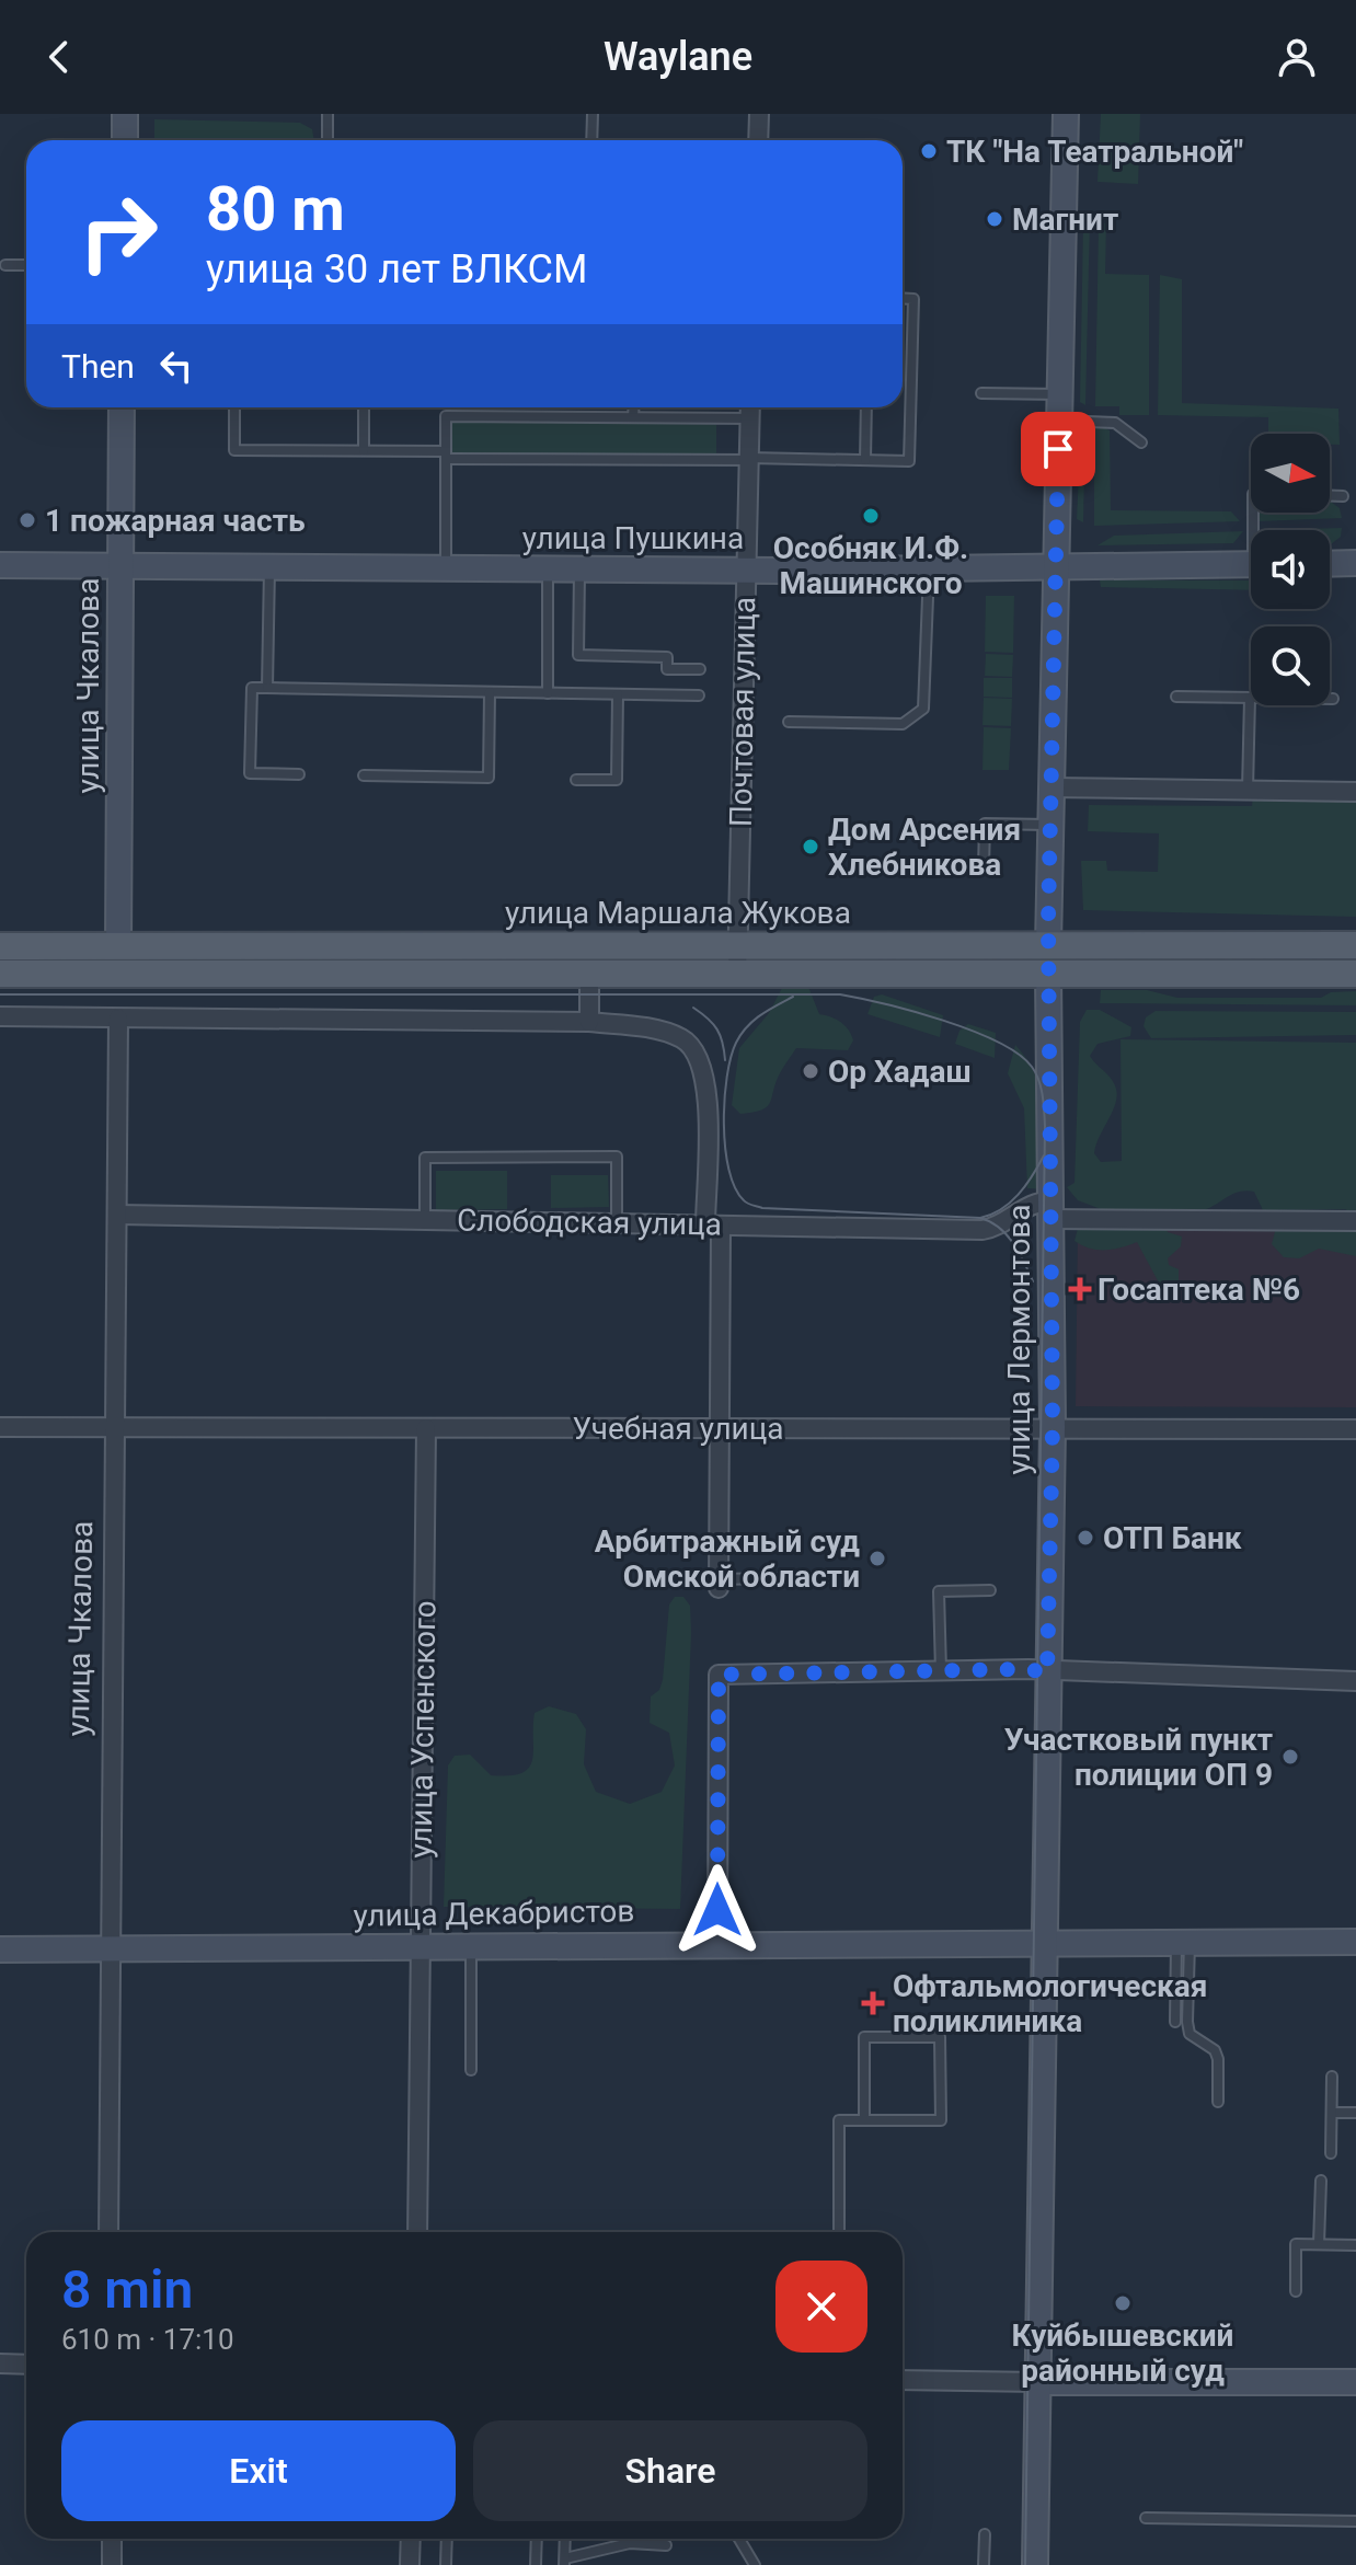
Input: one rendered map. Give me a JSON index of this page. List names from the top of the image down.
{
  "streets": {
    "main road": ["улица Чкалова", "улица Маршала Жукова", "улица Лермонтова"],
    "street": [
      "улица Пушкина",
      "Почтовая улица",
      "Слободская улица",
      "Учебная улица",
      "улица Успенского",
      "улица Декабристов"
    ]
  },
  "crossings": [
    ["улица Пушкина", "улица Чкалова"],
    ["улица Пушкина", "Почтовая улица"],
    ["улица Пушкина", "улица Лермонтова"],
    ["улица Чкалова", "улица Маршала Жукова"],
    ["улица Чкалова", "Слободская улица"],
    ["улица Чкалова", "Учебная улица"],
    ["улица Чкалова", "улица Декабристов"],
    ["Почтовая улица", "улица Маршала Жукова"],
    ["улица Маршала Жукова", "улица Лермонтова"],
    ["Слободская улица", "улица Лермонтова"],
    ["улица Лермонтова", "Учебная улица"],
    ["улица Лермонтова", "улица Декабристов"],
    ["Учебная улица", "улица Успенского"],
    ["улица Успенского", "улица Декабристов"]
  ],
  "places": {
    "other": [
      "ТК \"На Театральной\"",
      "Магнит",
      "Особняк И.Ф. Машинского",
      "1 пожарная часть",
      "Дом Арсения Хлебникова",
      "Ор Хадаш",
      "ОТП Банк",
      "Арбитражный суд Омской области",
      "Участковый пункт полиции ОП 9",
      "Куйбышевский районный суд"
    ],
    "health": ["Госаптека №6", "Офтальмологическая поликлиника"]
  },
  "north": "right",
  "page": {
    "header": "Waylane",
    "turn": ["80 m", "улица 30 лет ВЛКСМ"],
    "then": "Then",
    "heading": ["8 min", "610 m · 17:10"],
    "buttons": ["Exit", "Share"]
  }
}
